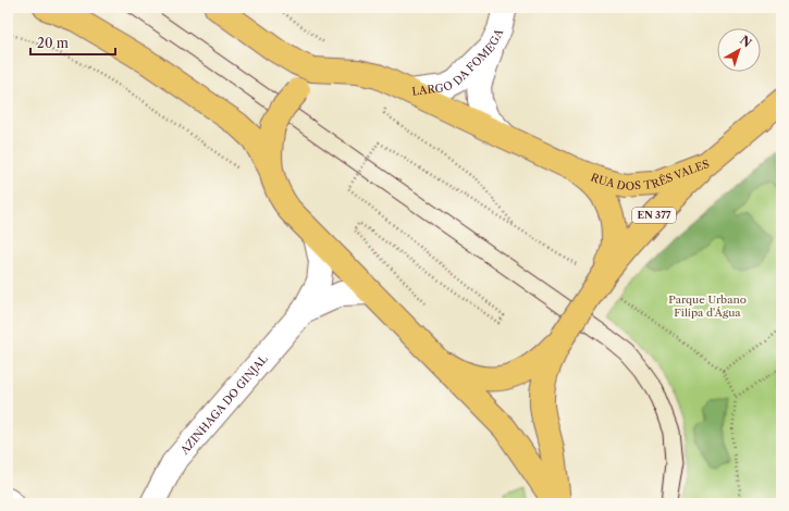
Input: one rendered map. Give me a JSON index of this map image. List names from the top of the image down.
{
  "streets": {
    "main road": ["LARGO DA FOMEGA", "RUA DOS TRÊS VALES", "EN 377"],
    "street": ["AZINHAGA DO GINJAL"]
  },
  "crossings": [
    ["LARGO DA FOMEGA", "RUA DOS TRÊS VALES"],
    ["RUA DOS TRÊS VALES", "EN 377"]
  ],
  "parks": ["Parque Urbano Filipa d'Água"],
  "scale_bar": "20 m",
  "north": "top right"
}
